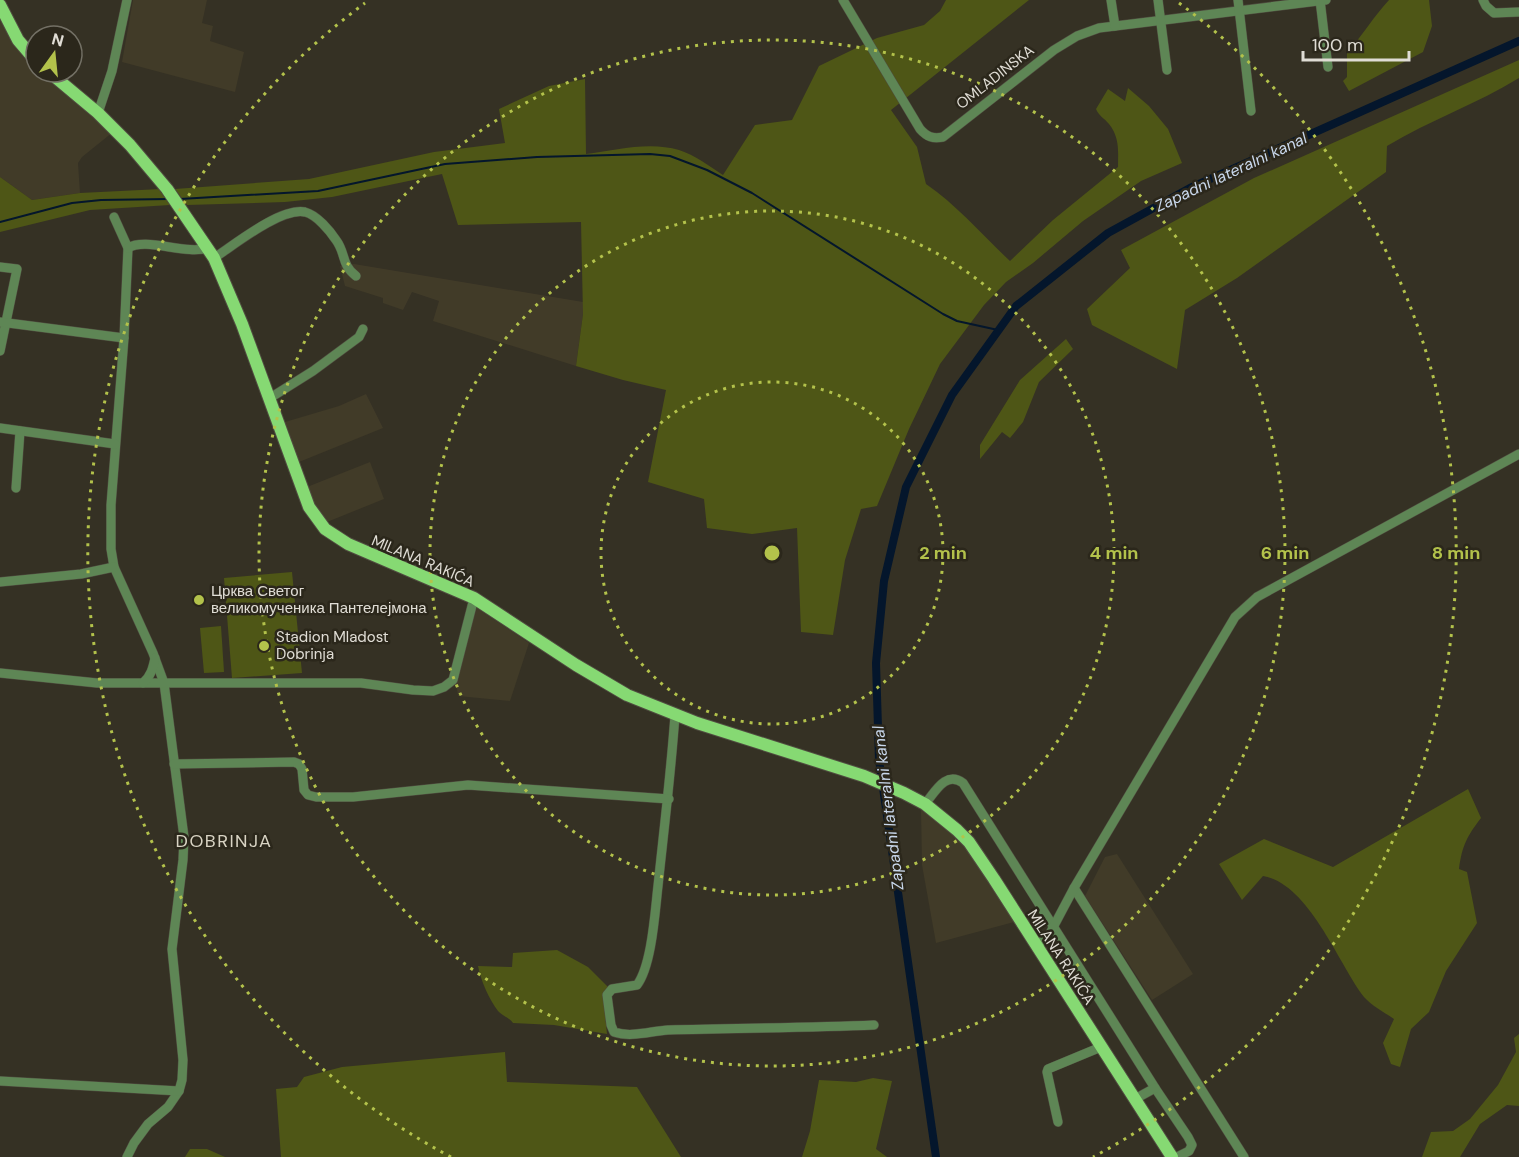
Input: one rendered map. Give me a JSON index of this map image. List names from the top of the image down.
{
  "streets": {
    "main road": ["MILANA RAKIĆA"],
    "street": ["OMLADINSKA"]
  },
  "districts": ["DOBRINJA"],
  "water": ["Zapadni lateralni kanal"],
  "places": ["Црква Светог великомученика Пантелејмона", "Stadion Mladost Dobrinja"],
  "scale_bar": "100 m",
  "north": "top",
  "rings": [
    "2 min",
    "4 min",
    "6 min",
    "8 min"
  ]
}
